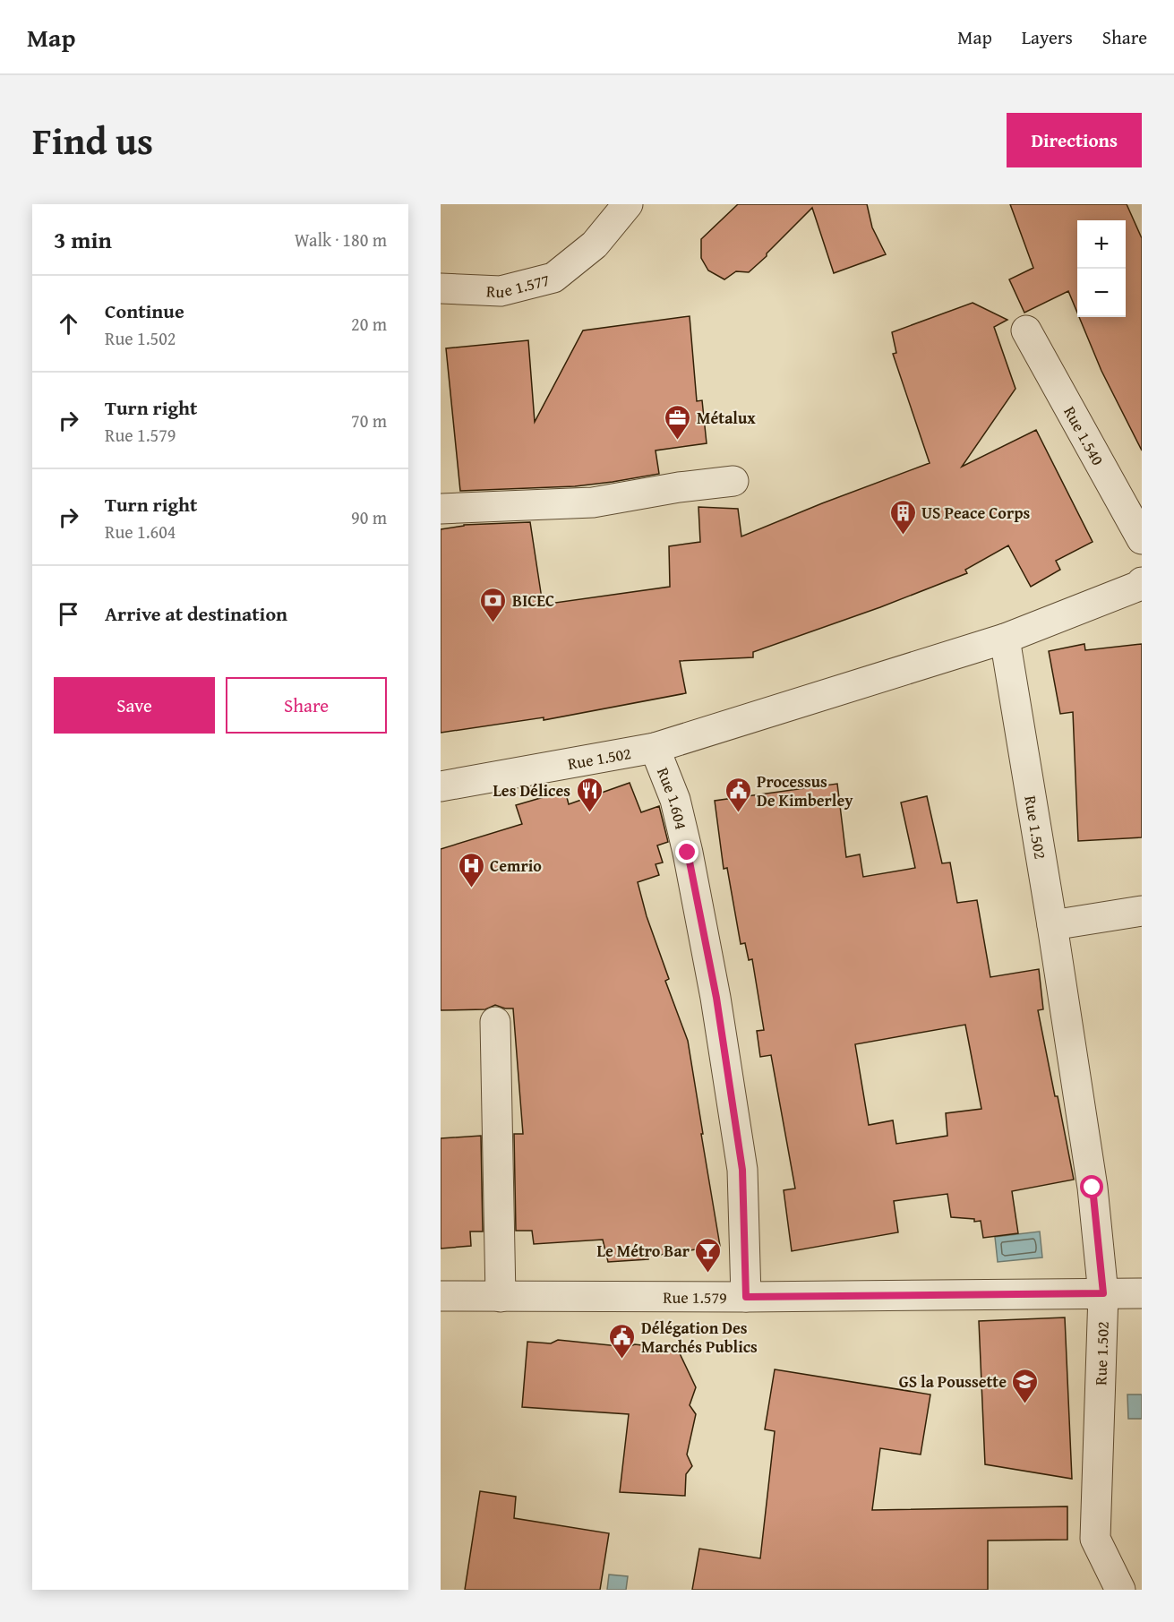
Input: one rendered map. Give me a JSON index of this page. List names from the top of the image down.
{
  "streets": {
    "street": [
      "Rue 1.577",
      "Rue 1.540",
      "Rue 1.502",
      "Rue 1.604",
      "Rue 1.579"
    ]
  },
  "crossings": [
    ["Rue 1.502", "Rue 1.604"],
    ["Rue 1.502", "Rue 1.579"],
    ["Rue 1.604", "Rue 1.579"]
  ],
  "places": {
    "office": ["Métalux"],
    "building": ["US Peace Corps"],
    "bank": ["BICEC"],
    "restaurant": ["Les Délices"],
    "public building": ["Processus De Kimberley", "Délégation Des Marchés Publics"],
    "hospital": ["Cemrio"],
    "bar": ["Le Métro Bar"],
    "school or university": ["GS la Poussette"]
  },
  "page": {
    "header": "Map",
    "nav": ["Map", "Layers", "Share"],
    "title": "Find us",
    "buttons": [
      "Directions",
      ["Save", "Share"]
    ],
    "heading": ["3 min", "Walk · 180 m"],
    "map_buttons": ["+", "−"],
    "list": [
      ["Continue", "Rue 1.502", "20 m"],
      ["Turn right", "Rue 1.579", "70 m"],
      ["Turn right", "Rue 1.604", "90 m"],
      "Arrive at destination"
    ]
  }
}
